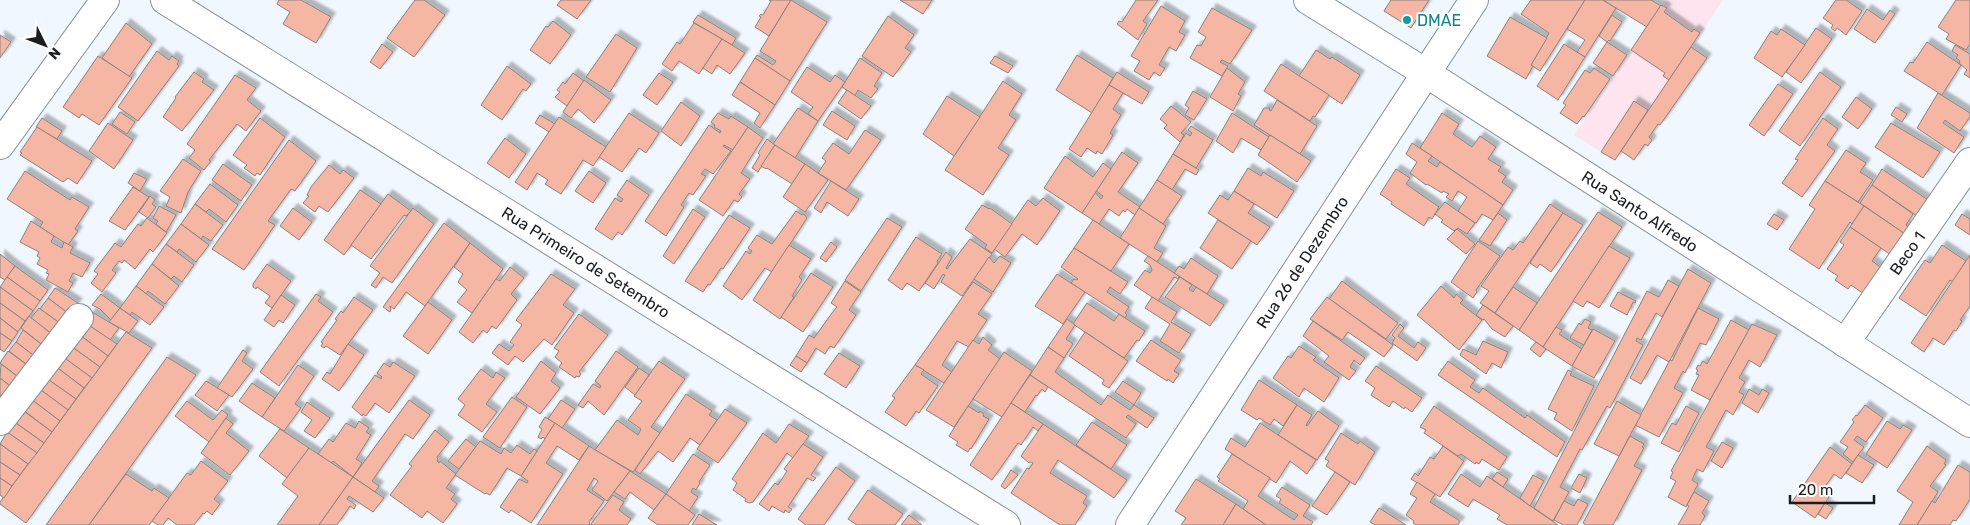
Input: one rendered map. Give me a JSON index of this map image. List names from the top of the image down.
{
  "streets": {
    "street": [
      "Rua Santo Alfredo",
      "Beco 1",
      "Rua Primeiro de Setembro",
      "Rua 26 de Dezembro"
    ]
  },
  "crossings": [
    ["Rua Santo Alfredo", "Beco 1"],
    ["Rua Santo Alfredo", "Rua 26 de Dezembro"]
  ],
  "places": ["DMAE"],
  "scale_bar": "20 m",
  "north": "bottom right"
}
